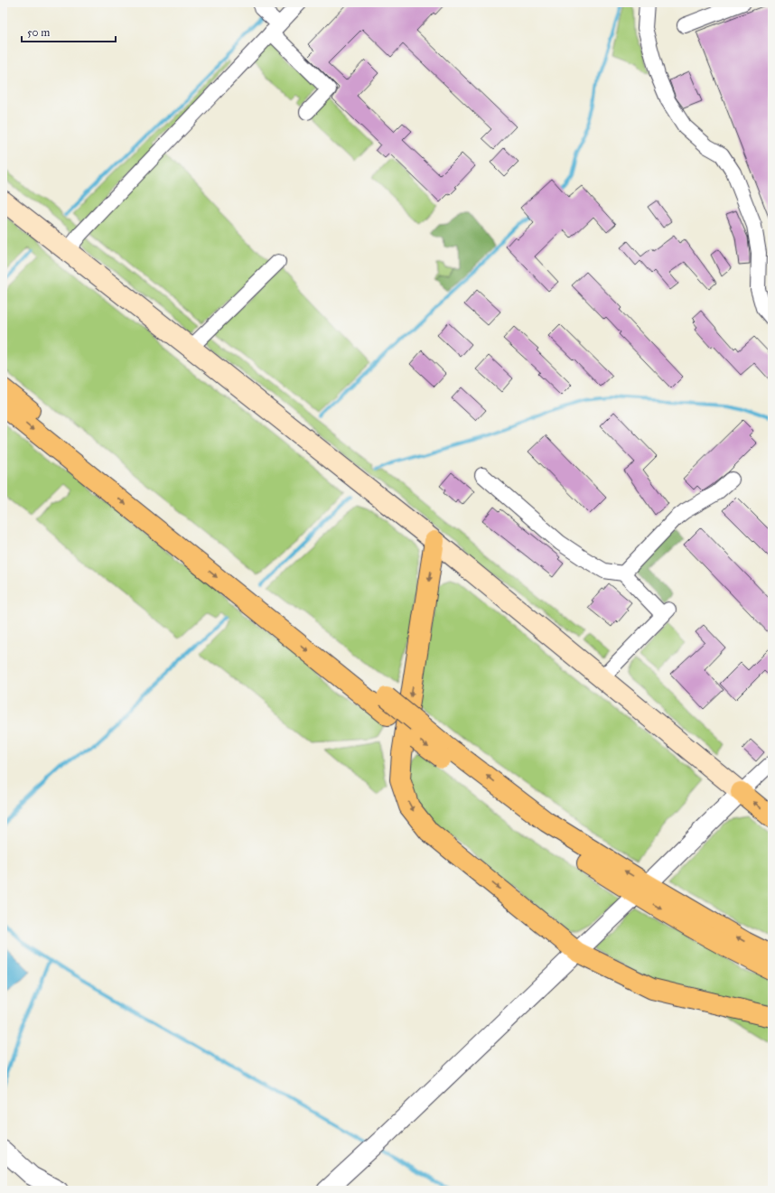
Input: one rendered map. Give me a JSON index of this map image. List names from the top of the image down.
{
  "scale_bar": "50 m"
}
